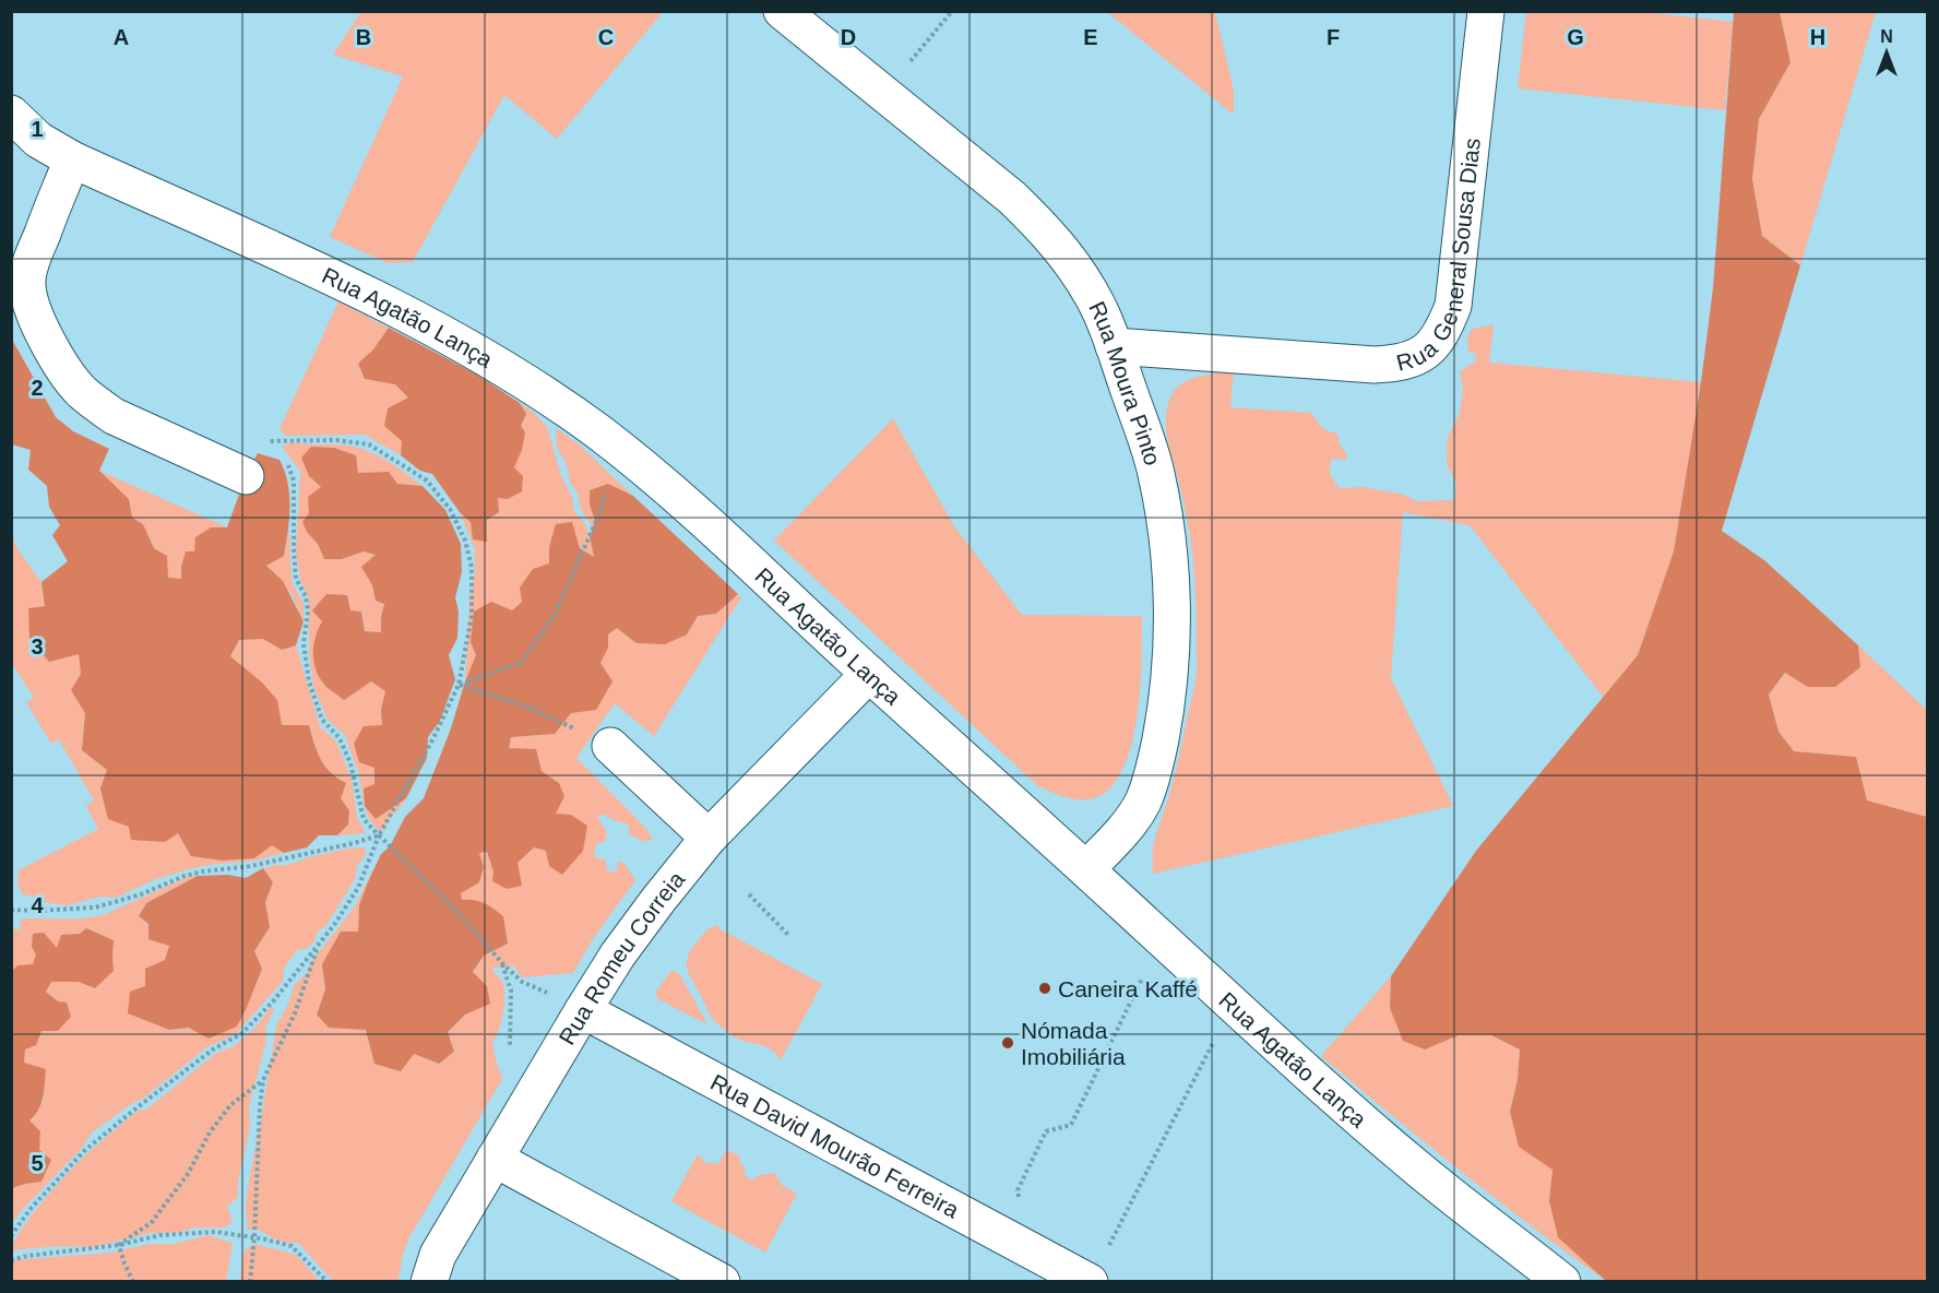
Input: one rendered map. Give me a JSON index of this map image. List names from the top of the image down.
{
  "streets": {
    "street": [
      "Rua General Sousa Dias",
      "Rua Agatão Lança",
      "Rua Moura Pinto",
      "Rua Romeu Correia",
      "Rua David Mourão Ferreira"
    ]
  },
  "crossings": [
    ["Rua General Sousa Dias", "Rua Moura Pinto"],
    ["Rua Agatão Lança", "Rua Moura Pinto"],
    ["Rua Agatão Lança", "Rua Romeu Correia"],
    ["Rua Romeu Correia", "Rua David Mourão Ferreira"]
  ],
  "places": ["Caneira Kaffé", "Nómada Imobiliária"],
  "north": "top",
  "grid": {
    "columns": [
      "A",
      "B",
      "C",
      "D",
      "E",
      "F",
      "G",
      "H"
    ],
    "rows": [
      "1",
      "2",
      "3",
      "4",
      "5"
    ]
  }
}
